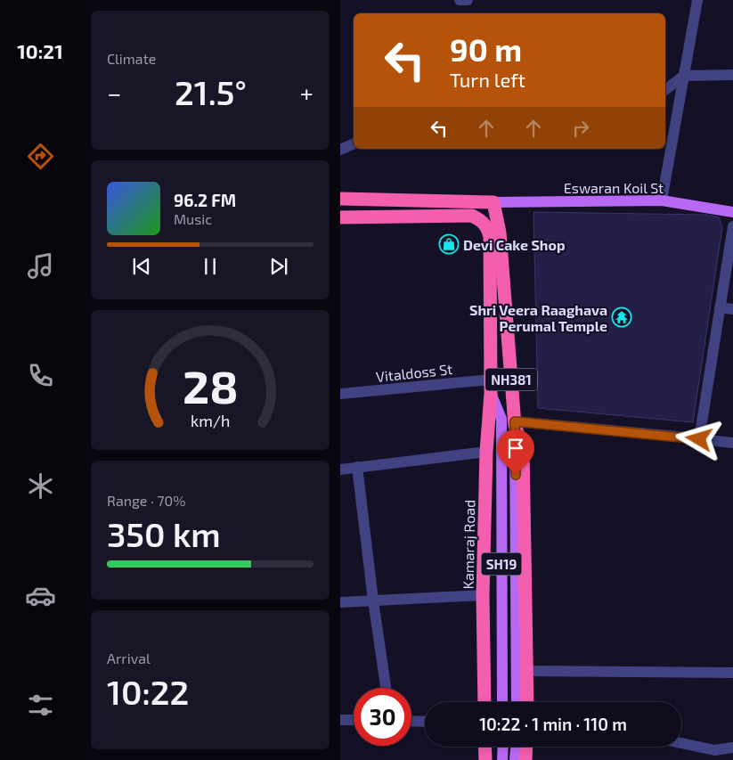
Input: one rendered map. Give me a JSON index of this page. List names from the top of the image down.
{
  "streets": {
    "highway": ["NH381", "Kamaraj Road"],
    "main road": ["Eswaran Koil St", "SH19"],
    "street": ["Vitaldoss St"]
  },
  "crossings": [
    ["Eswaran Koil St", "NH381"],
    ["Vitaldoss St", "NH381"],
    ["Vitaldoss St", "Kamaraj Road"],
    ["NH381", "Kamaraj Road"],
    ["NH381", "SH19"],
    ["Kamaraj Road", "SH19"]
  ],
  "places": {
    "shop": ["Devi Cake Shop"],
    "temple": ["Shri Veera Raaghava Perumal Temple"]
  },
  "page": {
    "tabs": "10:21",
    "tile": [
      "Climate",
      ["Range · 70%", "350 km"],
      ["Arrival", "10:22"]
    ],
    "turn": ["90 m", "Turn left"],
    "heat": ["−", "21.5°", "+"],
    "song": ["96.2 FM", "Music"],
    "limit": "30",
    "trip": "10:22 · 1 min · 110 m",
    "gauge": ["28", "km/h"]
  }
}
